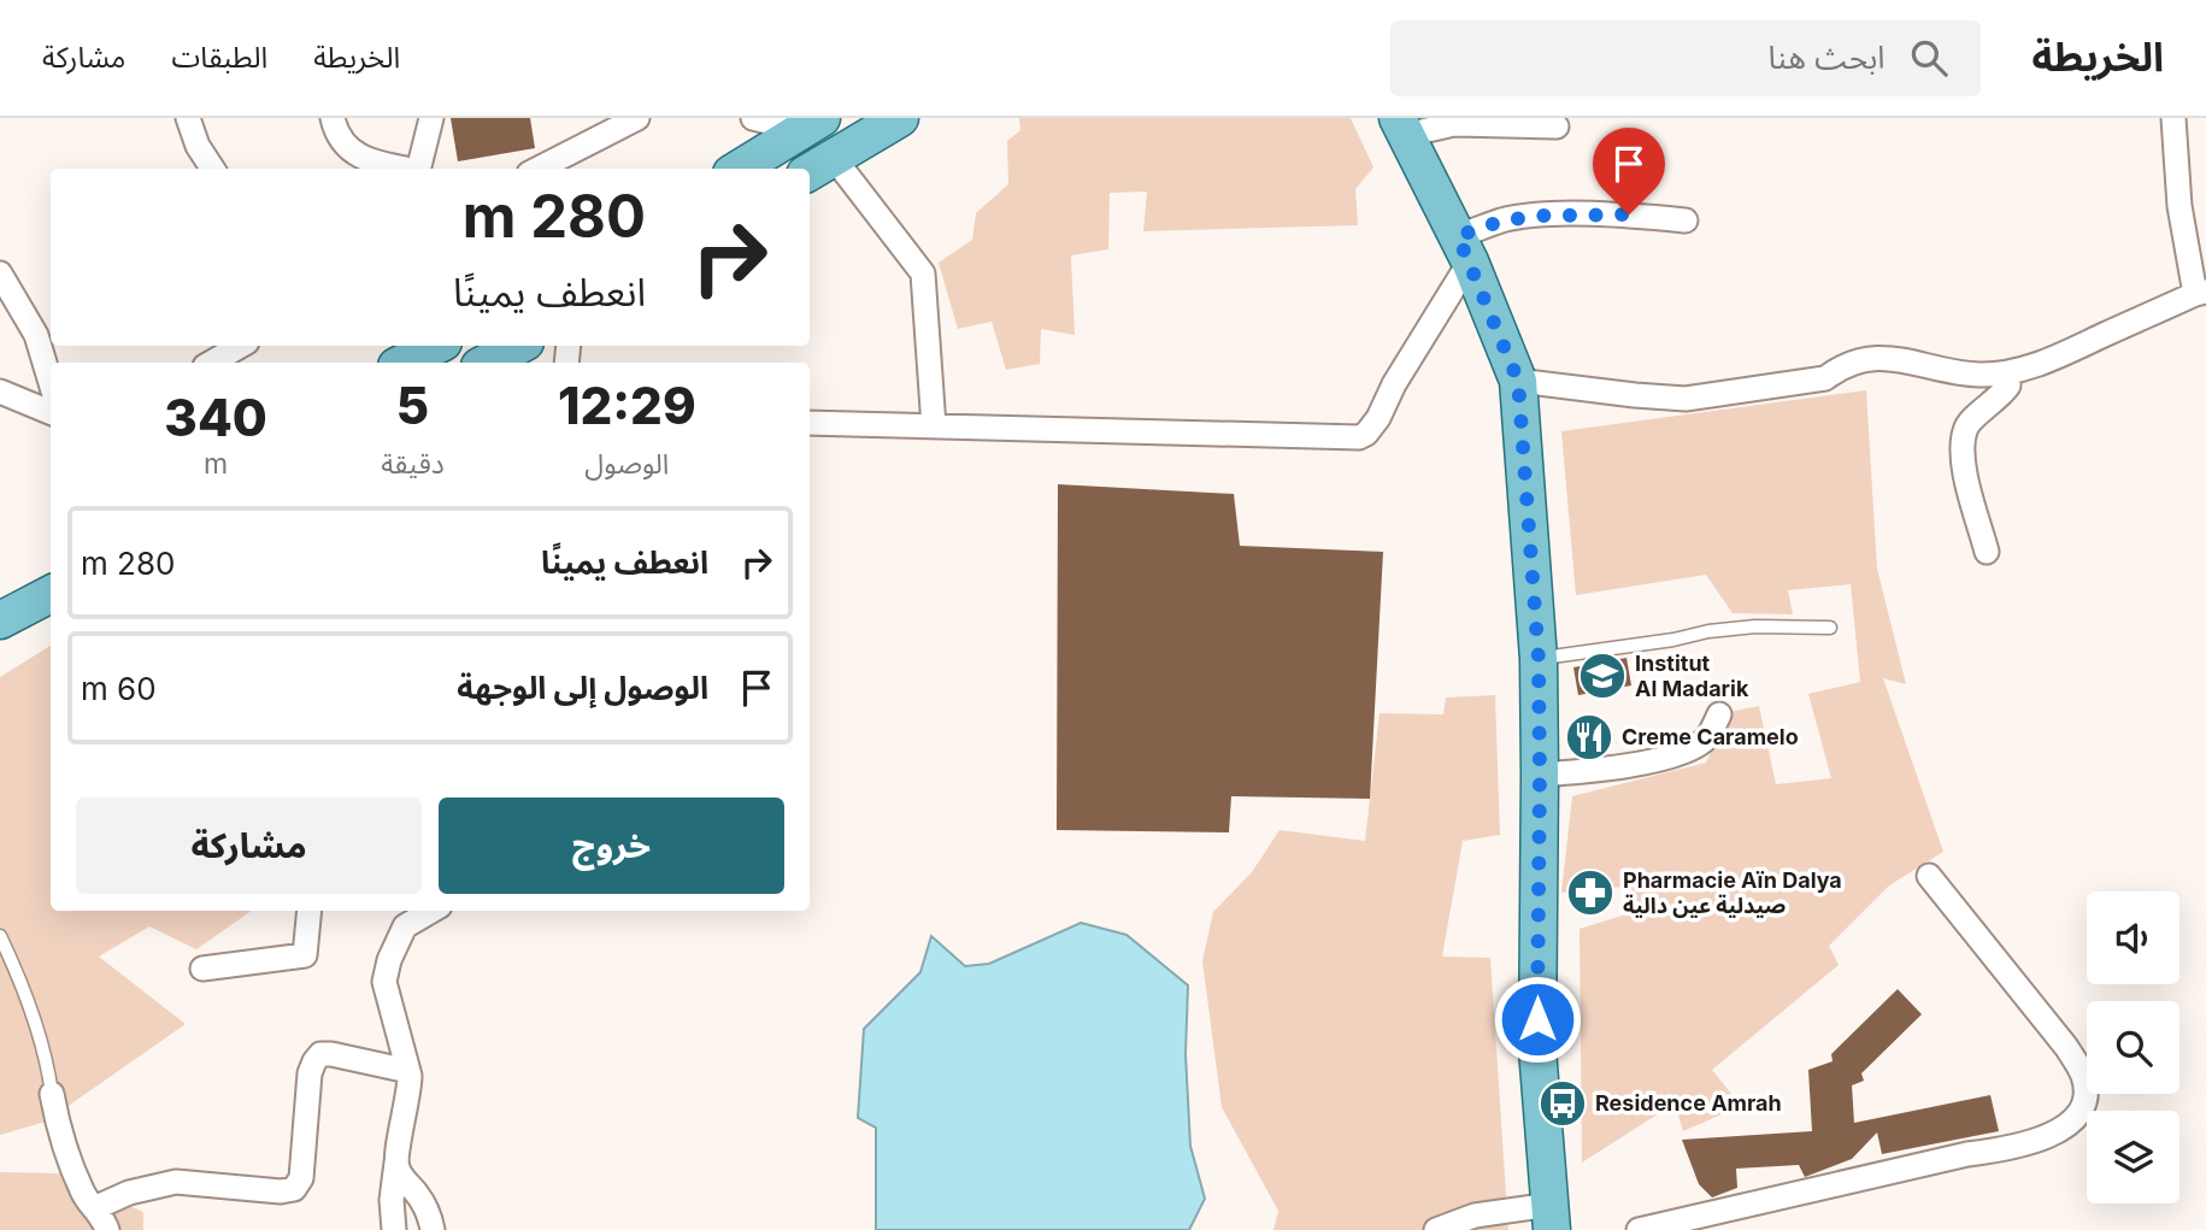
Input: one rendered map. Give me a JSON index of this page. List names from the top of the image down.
{
  "places": {
    "school or university": ["Institut Al Madarik"],
    "restaurant": ["Creme Caramelo"],
    "pharmacy": ["Pharmacie Aïn Dalya صيدلية عين دالية"],
    "bus stop": ["Residence Amrah"]
  },
  "page": {
    "header": "الخريطة",
    "search": "ابحث هنا",
    "nav": ["الخريطة", "الطبقات", "مشاركة"],
    "turn": ["280 m", "انعطف يمينًا"],
    "eta": [
      "12:29",
      "الوصول",
      "5",
      "دقيقة",
      "340",
      "m"
    ],
    "list": [
      {
        "name": "انعطف يمينًا",
        "value": "280 m"
      },
      {
        "name": "الوصول إلى الوجهة",
        "value": "60 m"
      }
    ],
    "buttons": ["خروج", "مشاركة"]
  }
}
